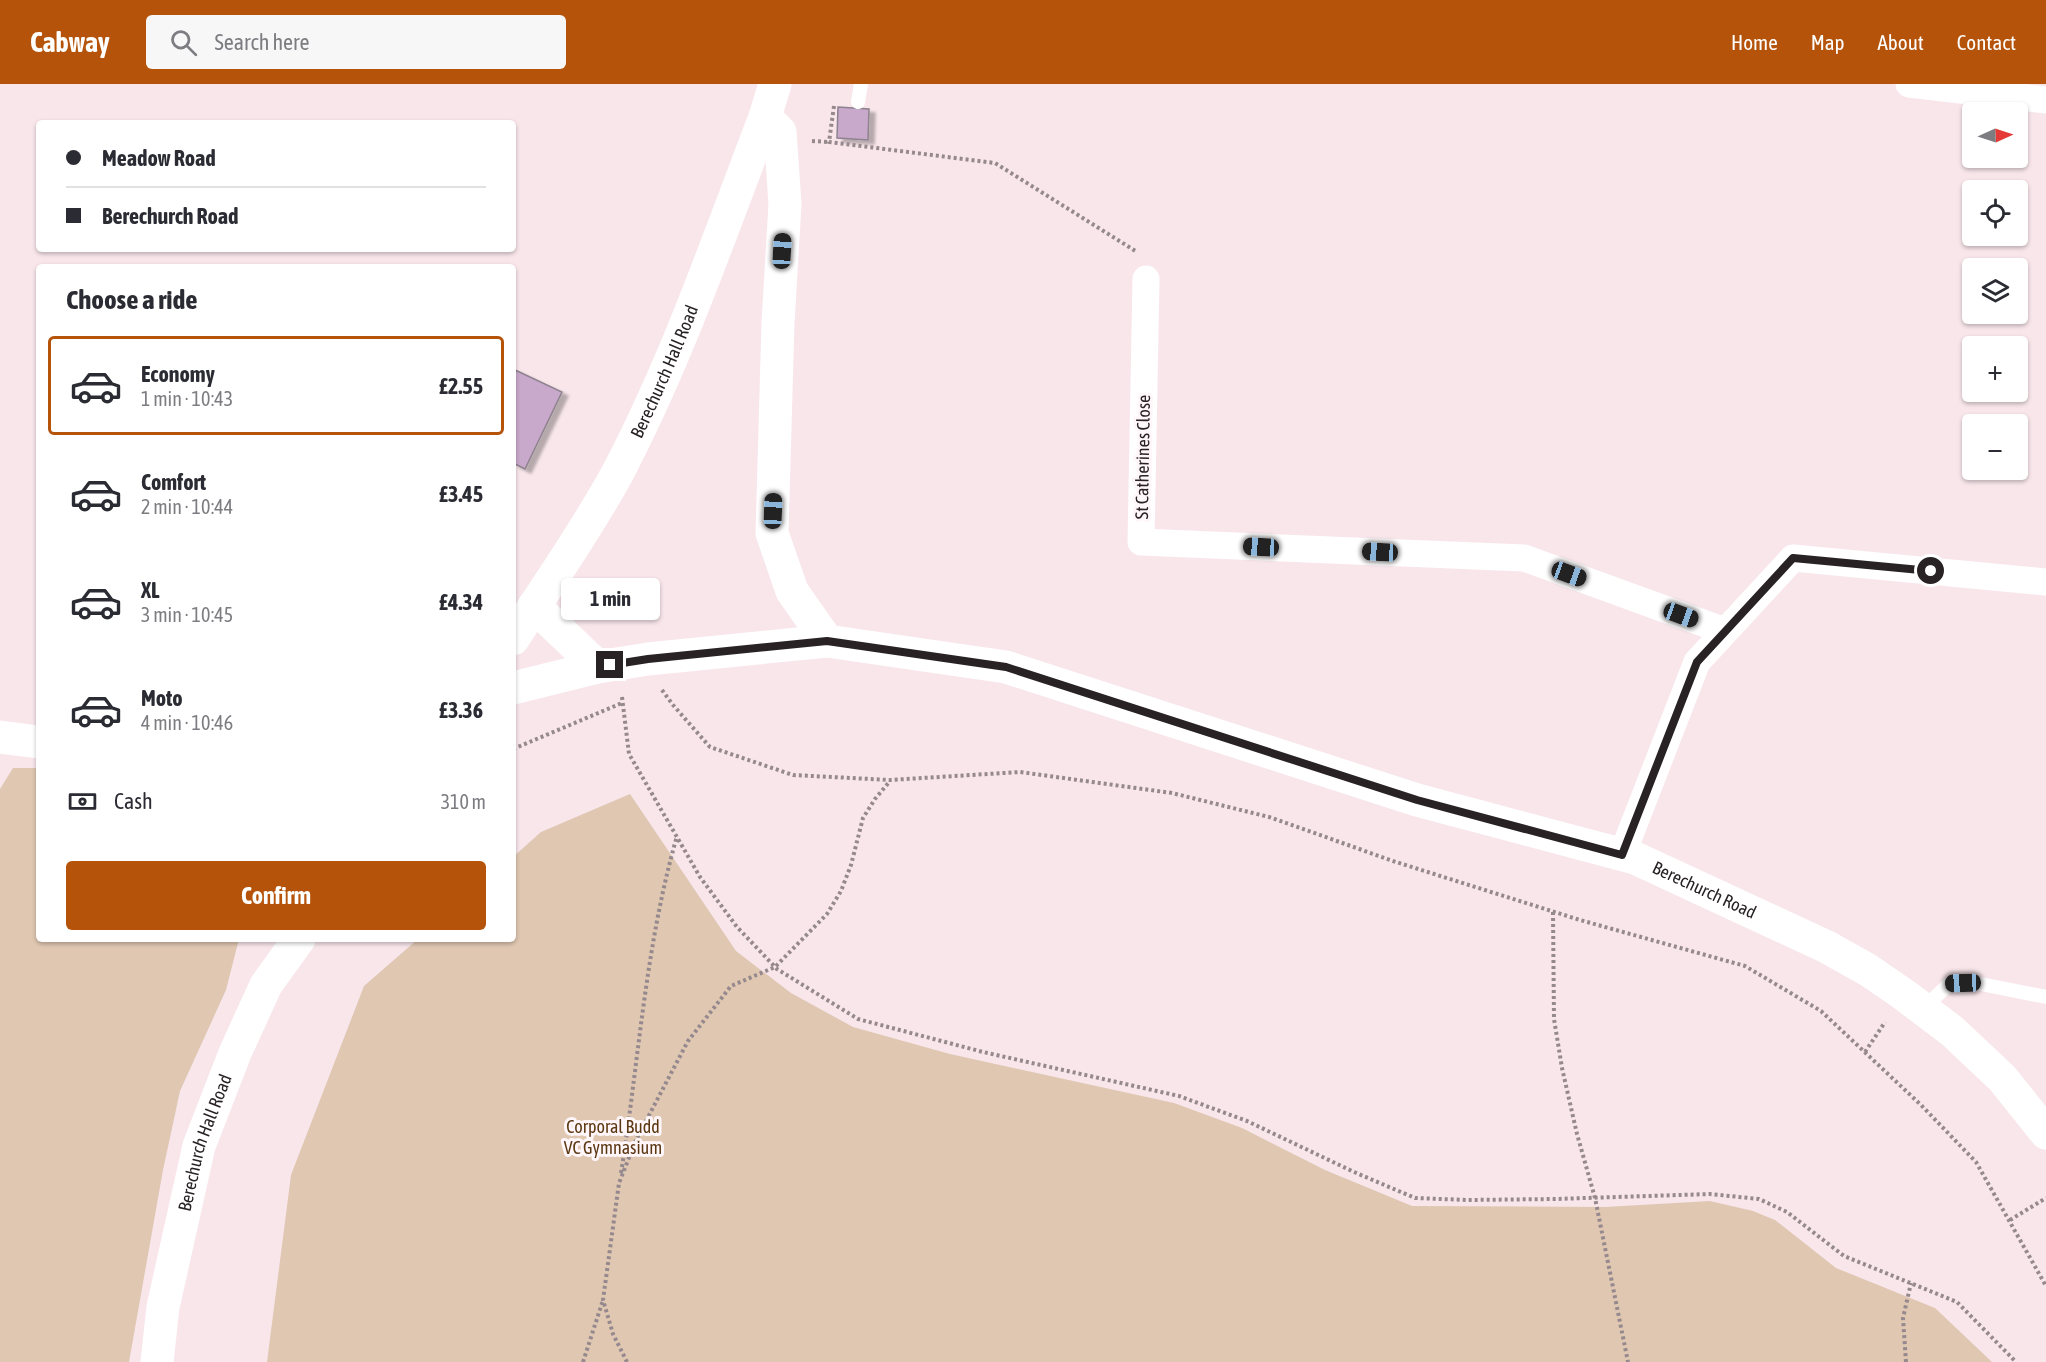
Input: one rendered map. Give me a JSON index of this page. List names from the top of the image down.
{
  "streets": {
    "street": ["Berechurch Hall Road", "St Catherines Close", "Berechurch Road"]
  },
  "parks": ["Corporal Budd VC Gymnasium"],
  "north": "right",
  "page": {
    "header": "Cabway",
    "search": "Search here",
    "nav": [
      "Home",
      "Map",
      "About",
      "Contact"
    ],
    "map_buttons": ["+", "−"],
    "banner": ["Meadow Road", "Berechurch Road"],
    "heading": "Choose a ride",
    "list": [
      {
        "name": "Economy",
        "note": "1 min · 10:43",
        "value": "£2.55"
      },
      {
        "name": "Comfort",
        "note": "2 min · 10:44",
        "value": "£3.45"
      },
      {
        "name": "XL",
        "note": "3 min · 10:45",
        "value": "£4.34"
      },
      {
        "name": "Moto",
        "note": "4 min · 10:46",
        "value": "£3.36"
      }
    ],
    "bubble": "1 min",
    "pay": ["Cash", "310 m"],
    "buttons": "Confirm"
  }
}
